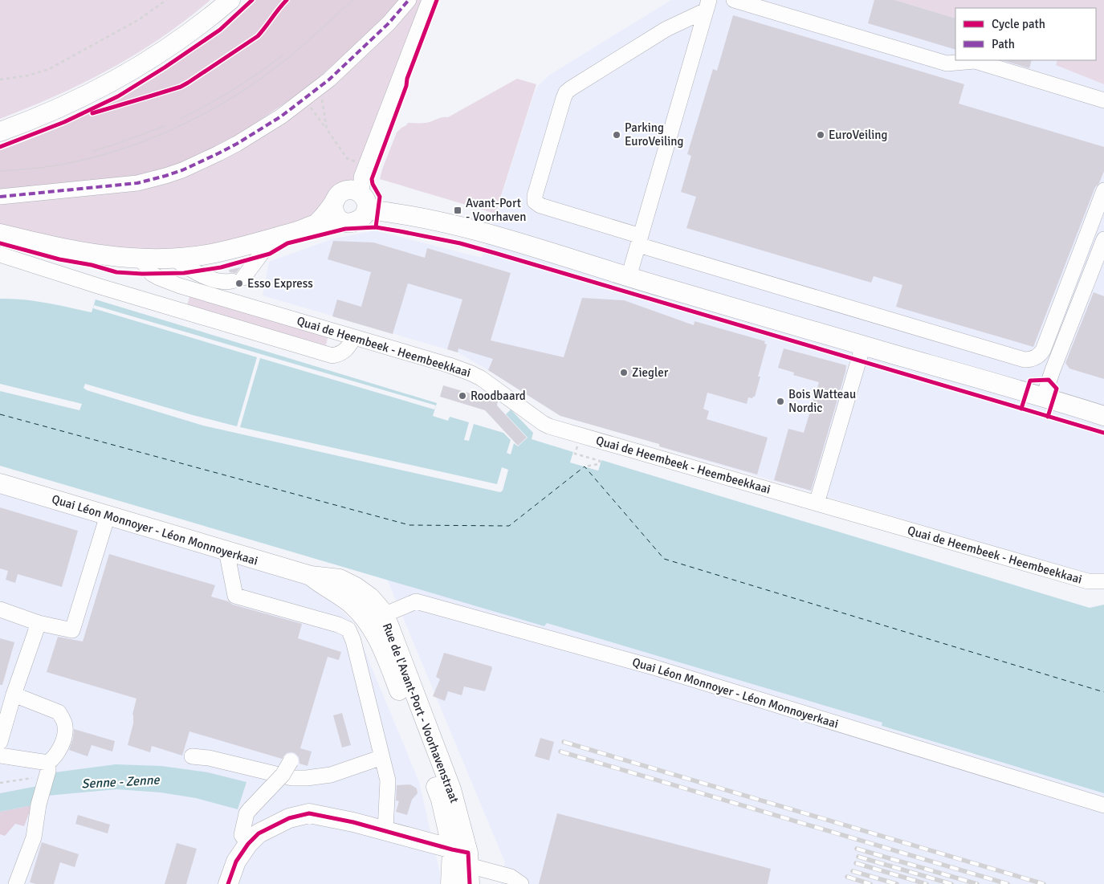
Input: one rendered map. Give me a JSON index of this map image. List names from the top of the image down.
{
  "streets": {
    "main road": ["Quai Léon Monnoyer - Léon Monnoyerkaai", "Rue de l'Avant-Port - Voorhavenstraat"],
    "street": ["Quai de Heembeek - Heembeekkaai"]
  },
  "crossings": [
    ["Quai Léon Monnoyer - Léon Monnoyerkaai", "Rue de l'Avant-Port - Voorhavenstraat"]
  ],
  "water": ["Senne - Zenne"],
  "places": {
    "other": [
      "Parking EuroVeiling",
      "EuroVeiling",
      "Esso Express",
      "Ziegler",
      "Roodbaard",
      "Bois Watteau Nordic"
    ],
    "transit": ["Avant-Port - Voorhaven"]
  },
  "legend": ["Cycle path", "Path"]
}
